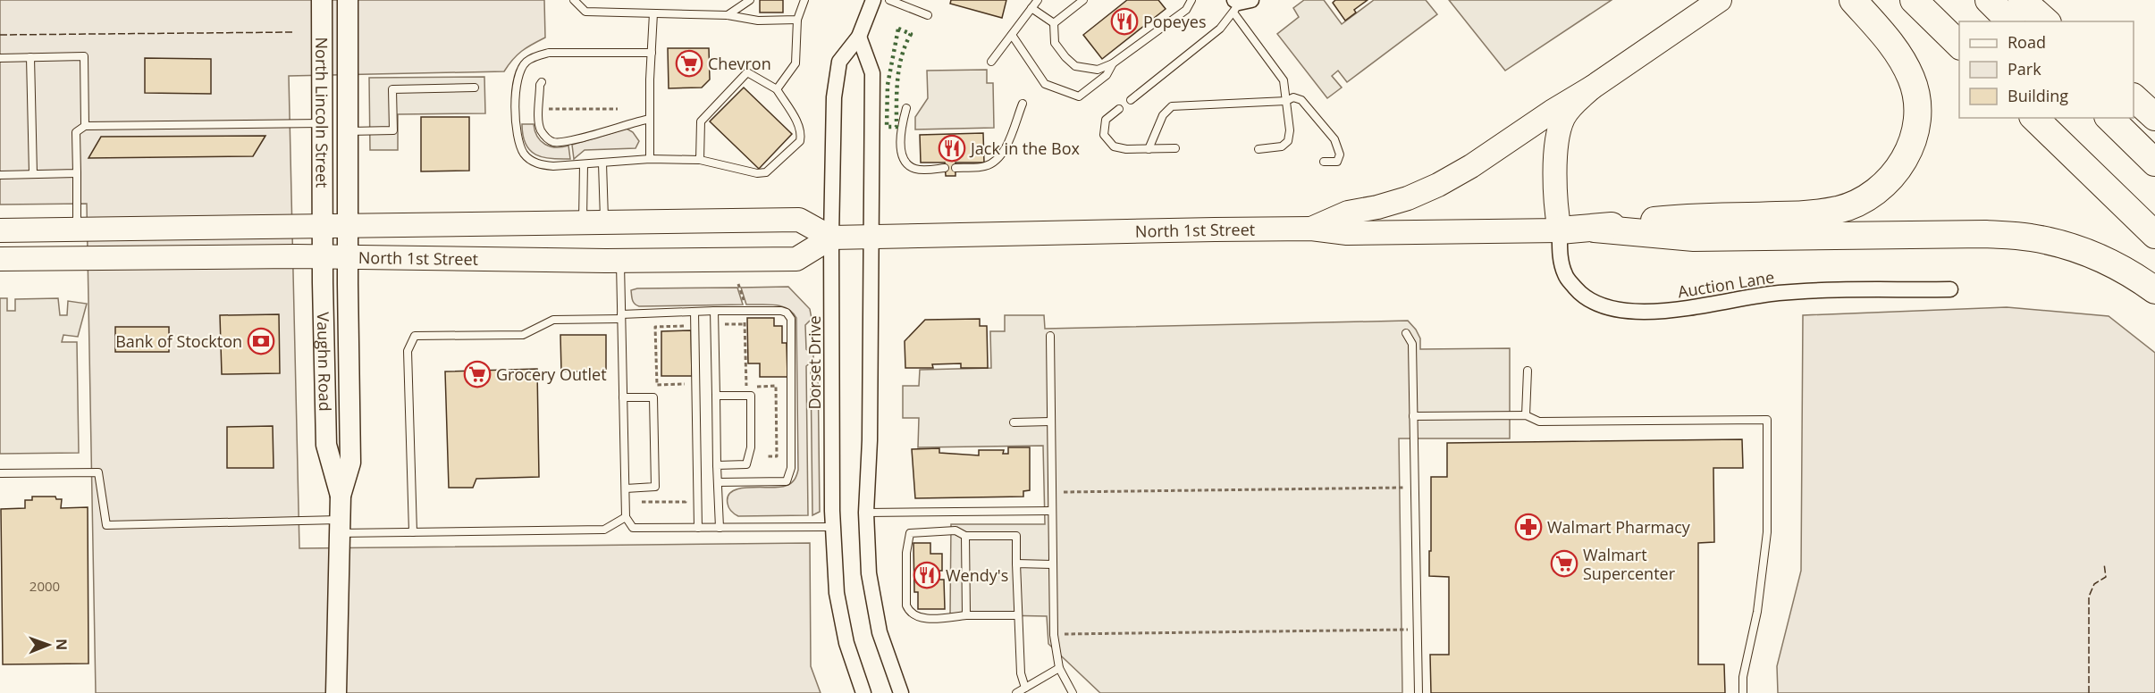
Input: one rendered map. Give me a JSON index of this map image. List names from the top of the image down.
{
  "streets": {
    "main road": ["North 1st Street"],
    "street": [
      "North Lincoln Street",
      "Auction Lane",
      "Vaughn Road",
      "Dorset Drive"
    ]
  },
  "crossings": [
    ["North Lincoln Street", "North 1st Street"],
    ["North Lincoln Street", "Vaughn Road"],
    ["North 1st Street", "Auction Lane"],
    ["North 1st Street", "Vaughn Road"],
    ["North 1st Street", "Dorset Drive"]
  ],
  "places": {
    "restaurant": ["Popeyes", "Jack in the Box", "Wendy's"],
    "supermarket": ["Chevron", "Grocery Outlet", "Walmart Supercenter"],
    "bank": ["Bank of Stockton"],
    "pharmacy": ["Walmart Pharmacy"]
  },
  "house_numbers": ["2000"],
  "legend": ["Road", "Park", "Building"],
  "north": "right"
}
